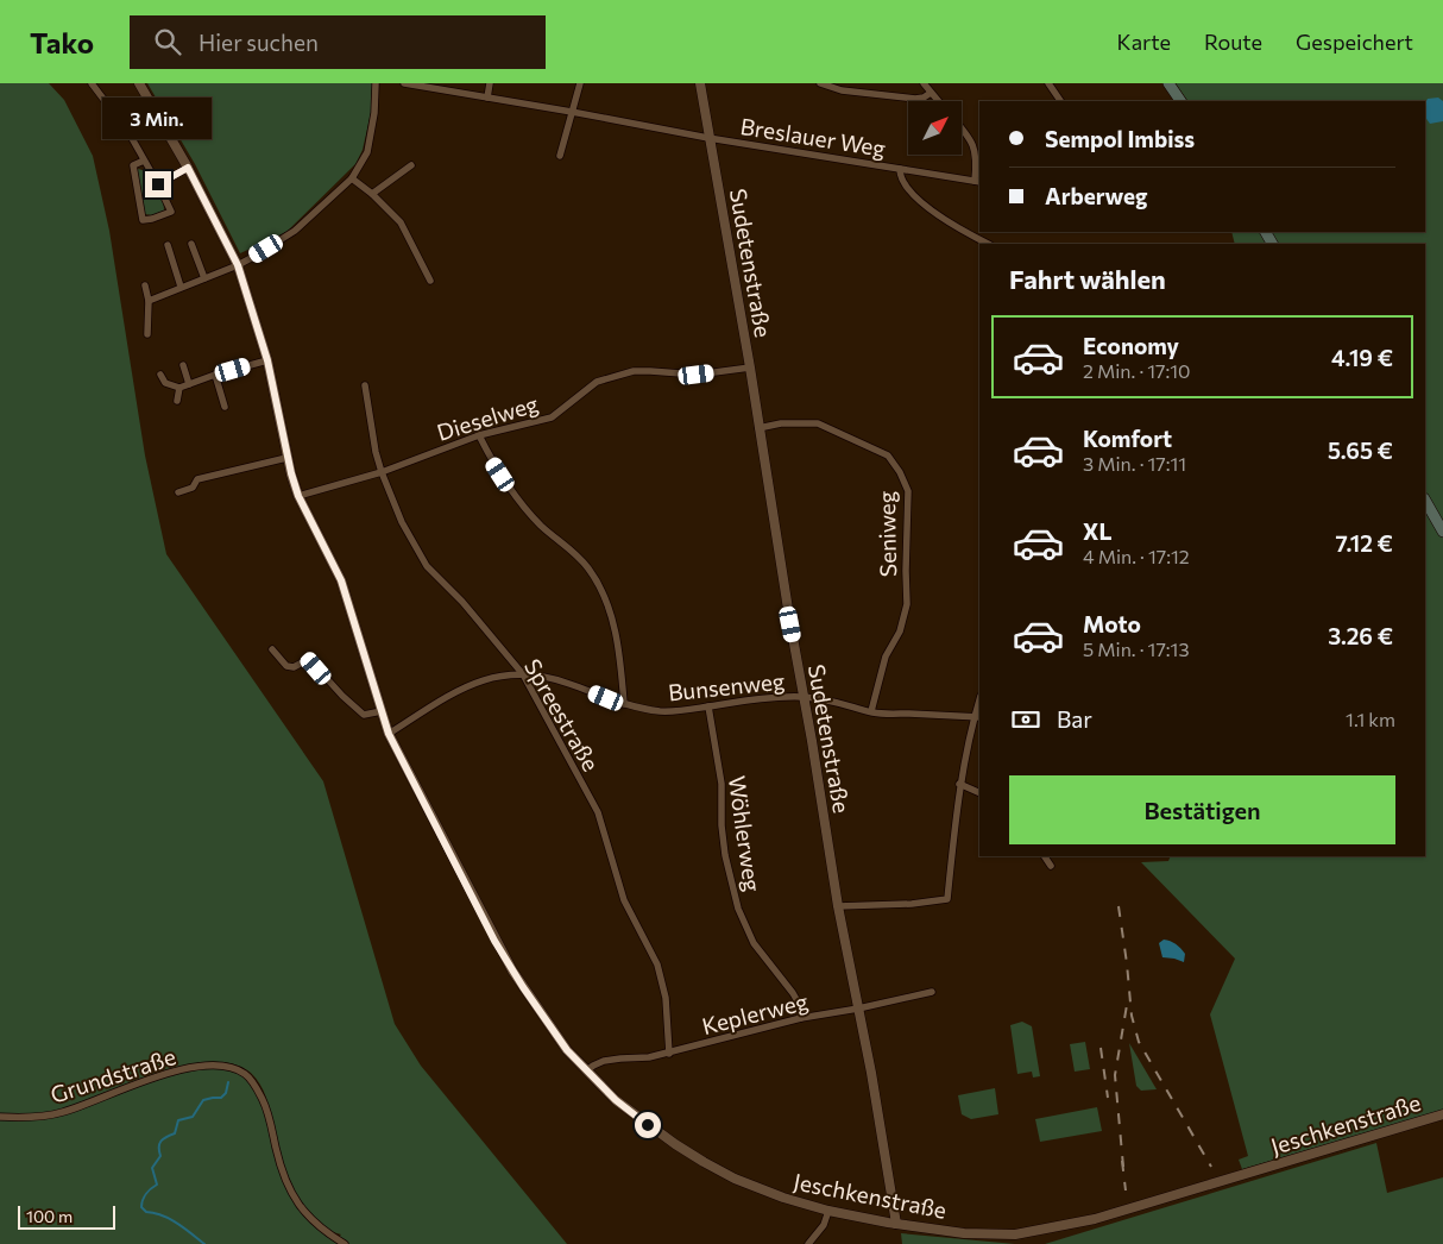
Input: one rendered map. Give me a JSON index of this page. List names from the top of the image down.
{
  "streets": {
    "street": [
      "Breslauer Weg",
      "Sudetenstraße",
      "Dieselweg",
      "Seniweg",
      "Bunsenweg",
      "Spreestraße",
      "Wöhlerweg",
      "Keplerweg",
      "Grundstraße",
      "Jeschkenstraße"
    ]
  },
  "crossings": [
    ["Breslauer Weg", "Sudetenstraße"],
    ["Sudetenstraße", "Dieselweg"],
    ["Sudetenstraße", "Seniweg"],
    ["Sudetenstraße", "Bunsenweg"],
    ["Sudetenstraße", "Keplerweg"],
    ["Sudetenstraße", "Jeschkenstraße"],
    ["Dieselweg", "Spreestraße"],
    ["Dieselweg", "Jeschkenstraße"],
    ["Seniweg", "Bunsenweg"],
    ["Bunsenweg", "Spreestraße"],
    ["Bunsenweg", "Wöhlerweg"],
    ["Bunsenweg", "Jeschkenstraße"],
    ["Spreestraße", "Keplerweg"],
    ["Wöhlerweg", "Keplerweg"],
    ["Keplerweg", "Jeschkenstraße"]
  ],
  "scale_bar": "100 m",
  "north": "top right",
  "page": {
    "header": "Tako",
    "search": "Hier suchen",
    "nav": ["Karte", "Route", "Gespeichert"],
    "bubble": "3 Min.",
    "banner": ["Sempol Imbiss", "Arberweg"],
    "heading": "Fahrt wählen",
    "list": [
      {
        "name": "Economy",
        "note": "2 Min. · 17:10",
        "value": "4.19 €"
      },
      {
        "name": "Komfort",
        "note": "3 Min. · 17:11",
        "value": "5.65 €"
      },
      {
        "name": "XL",
        "note": "4 Min. · 17:12",
        "value": "7.12 €"
      },
      {
        "name": "Moto",
        "note": "5 Min. · 17:13",
        "value": "3.26 €"
      }
    ],
    "pay": ["Bar", "1.1 km"],
    "buttons": "Bestätigen",
    "scale": "100 m"
  }
}
